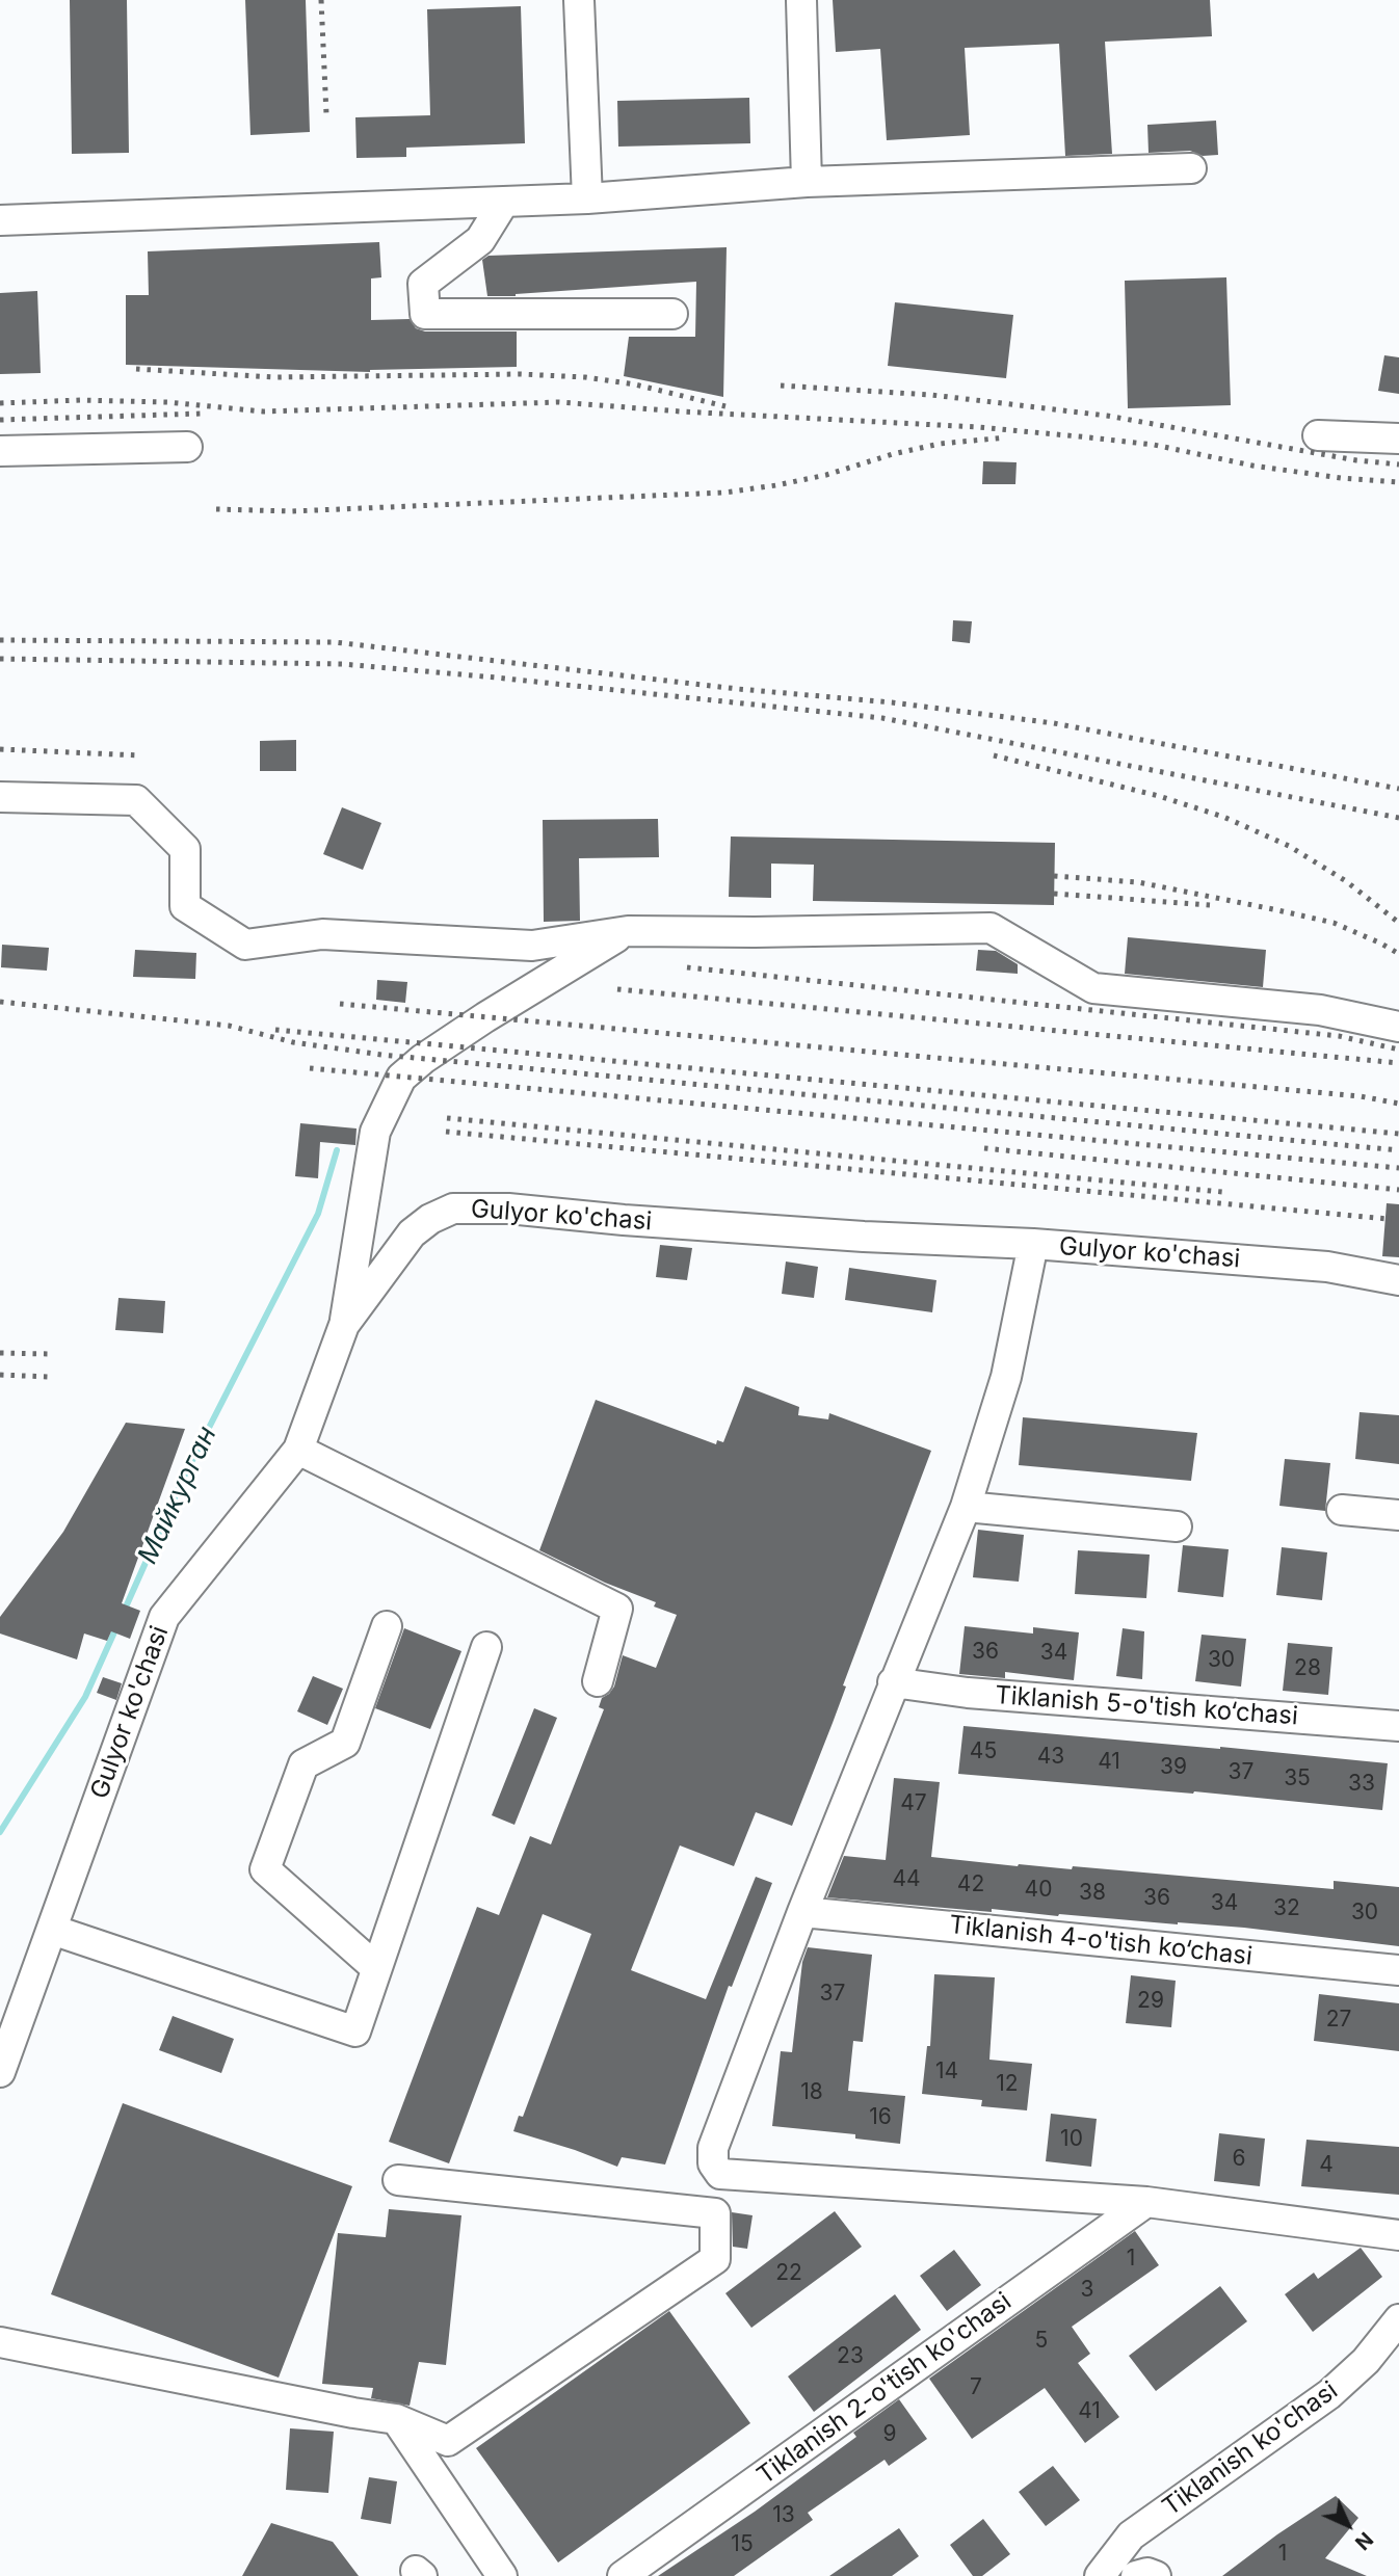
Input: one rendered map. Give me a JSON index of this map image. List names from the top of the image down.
{
  "streets": {
    "street": [
      "Gulyor ko'chasi",
      "Tiklanish 5-o'tish ko‘chasi",
      "Tiklanish 4-o'tish ko‘chasi",
      "Tiklanish 2-o'tish ko'chasi",
      "Tiklanish ko'chasi"
    ]
  },
  "water": ["Майкурган"],
  "house_numbers": [
    "36",
    "34",
    "30",
    "28",
    "45",
    "43",
    "41",
    "39",
    "37",
    "35",
    "33",
    "47",
    "44",
    "42",
    "40",
    "38",
    "36",
    "34",
    "32",
    "30",
    "37",
    "29",
    "27",
    "14",
    "12",
    "18",
    "16",
    "10",
    "6",
    "4",
    "1",
    "22",
    "3",
    "5",
    "23",
    "7",
    "41",
    "9",
    "13",
    "15",
    "1"
  ],
  "north": "bottom right"
}
